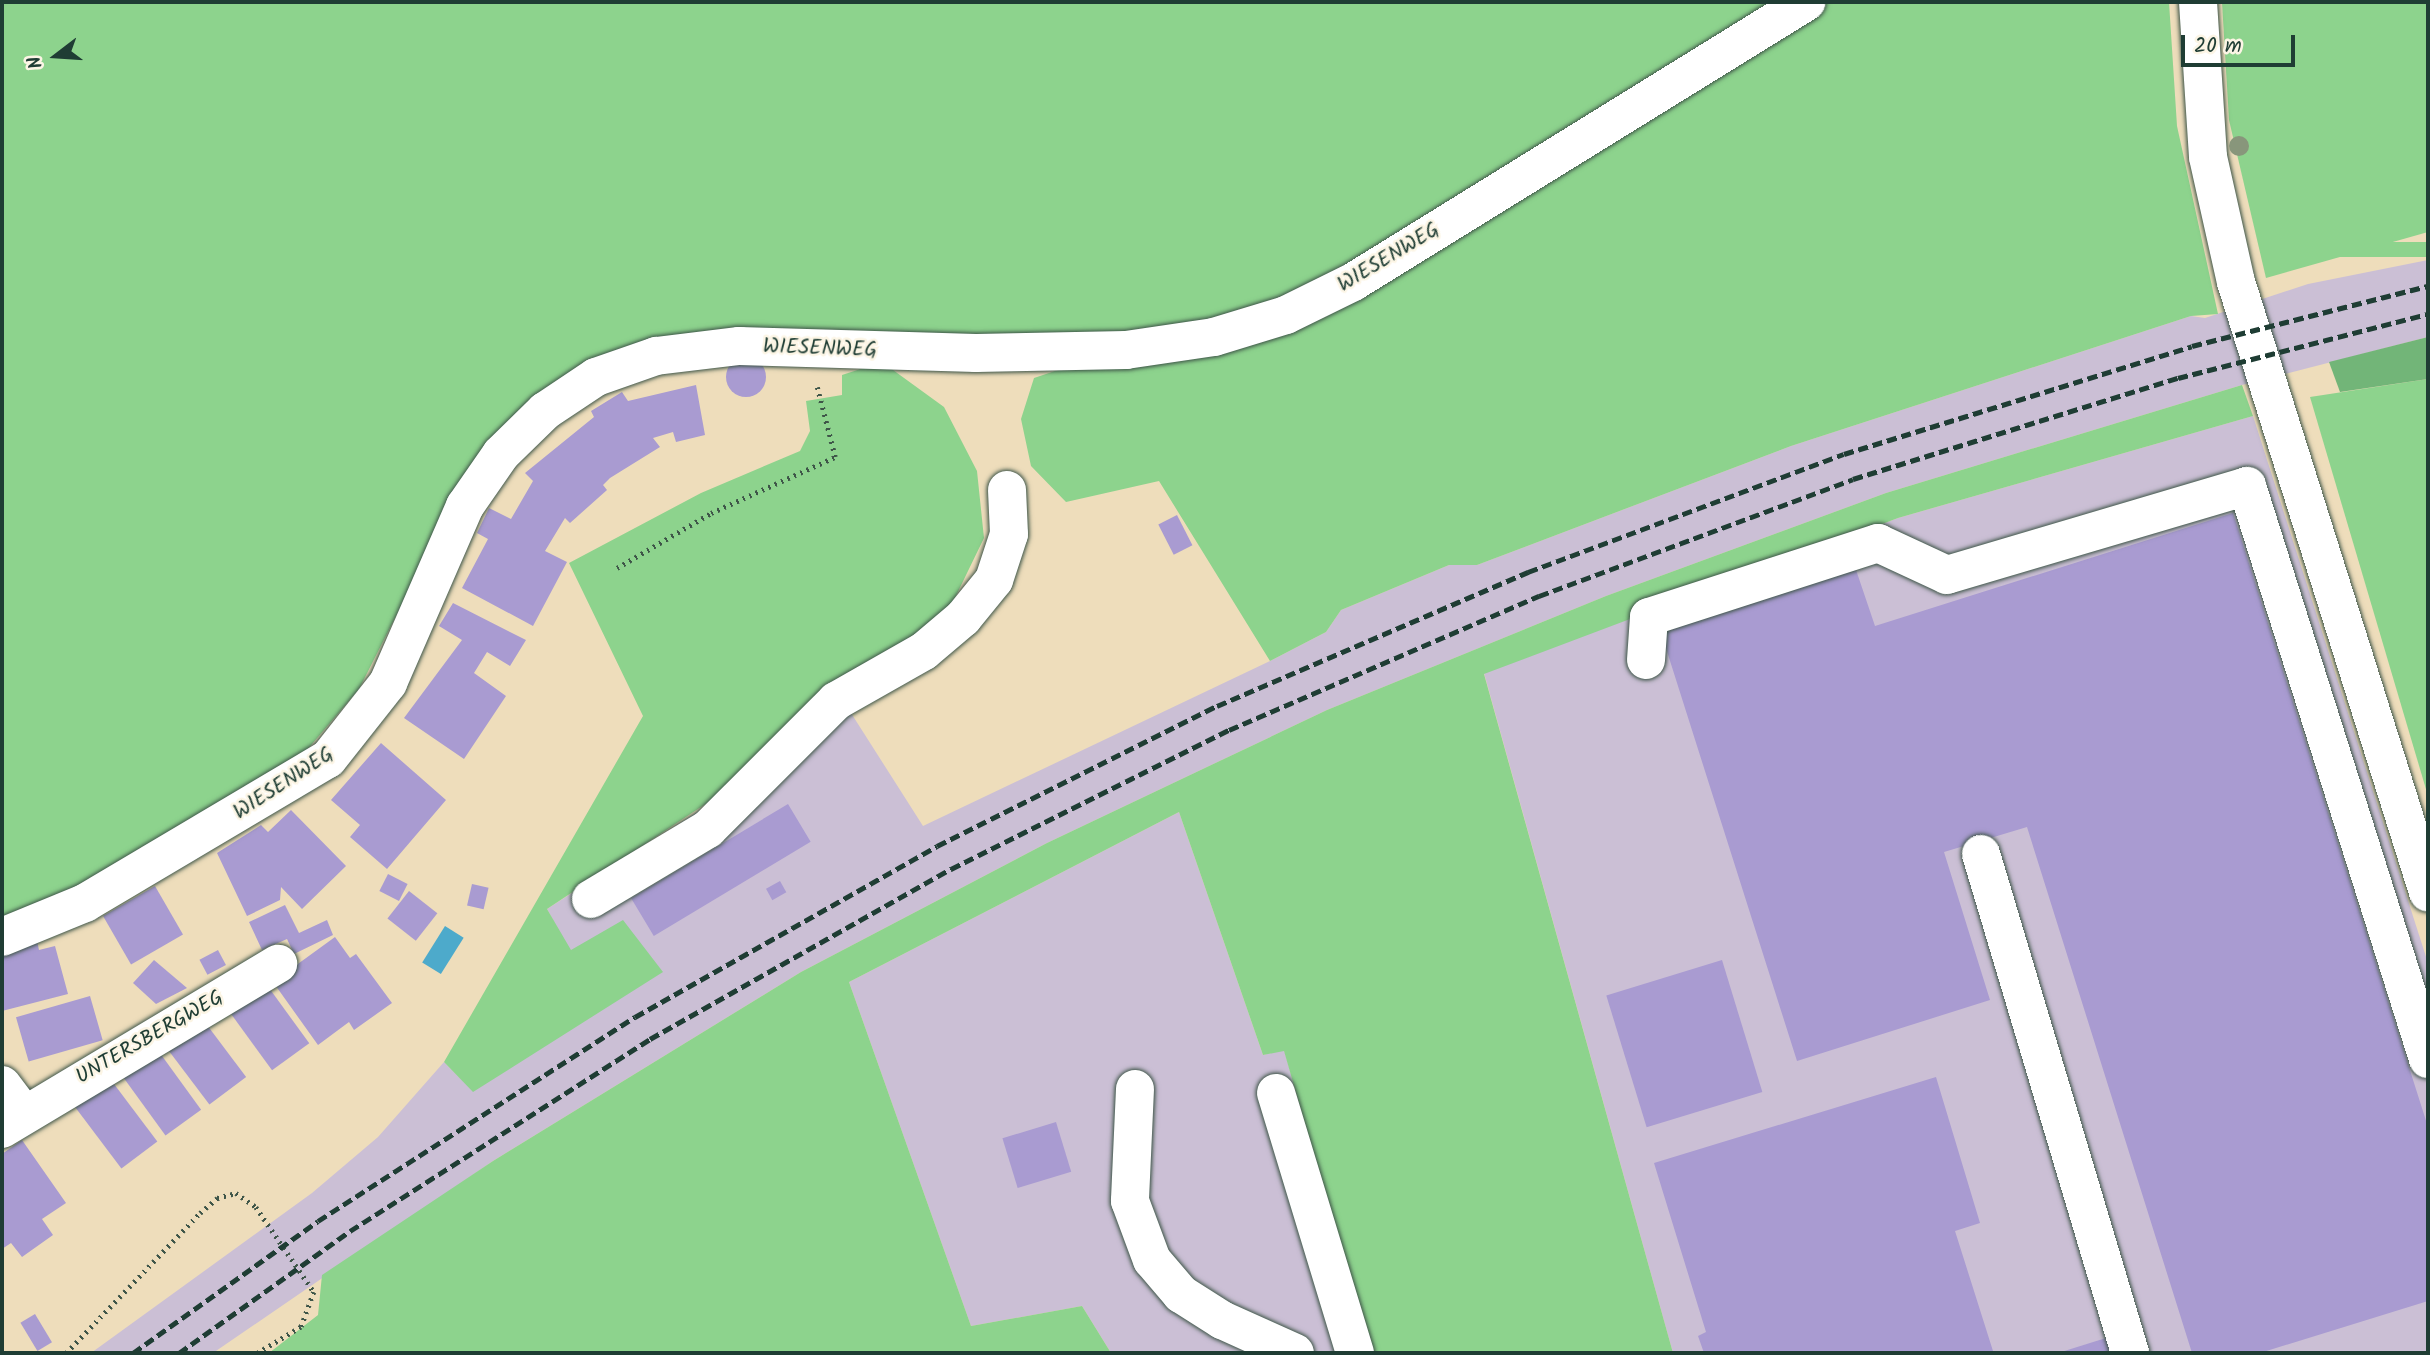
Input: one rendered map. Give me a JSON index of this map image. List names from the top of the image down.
{
  "streets": {
    "street": ["WIESENWEG", "UNTERSBERGWEG"]
  },
  "scale_bar": "20 m",
  "north": "left"
}
